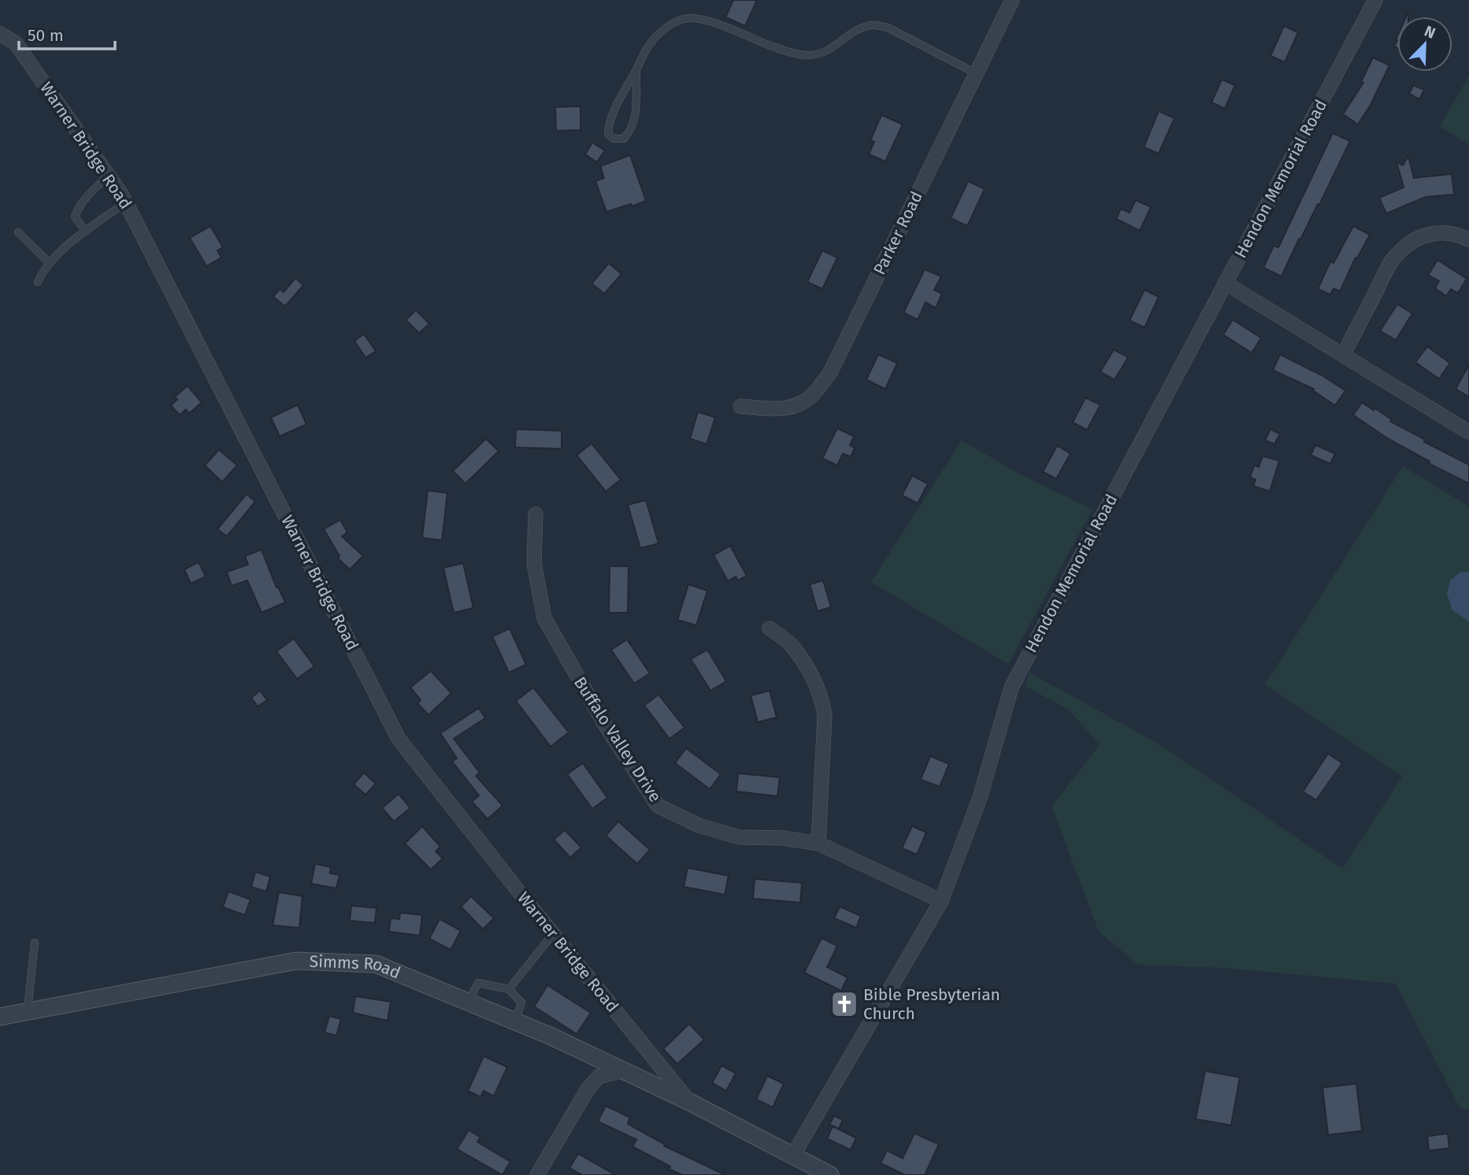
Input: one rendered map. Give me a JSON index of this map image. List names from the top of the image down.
{
  "streets": {
    "street": [
      "Warner Bridge Road",
      "Hendon Memorial Road",
      "Parker Road",
      "Buffalo Valley Drive",
      "Simms Road"
    ]
  },
  "crossings": [
    ["Warner Bridge Road", "Simms Road"],
    ["Hendon Memorial Road", "Buffalo Valley Drive"],
    ["Hendon Memorial Road", "Simms Road"]
  ],
  "places": {
    "church": ["Bible Presbyterian Church"]
  },
  "scale_bar": "50 m",
  "north": "top right"
}
